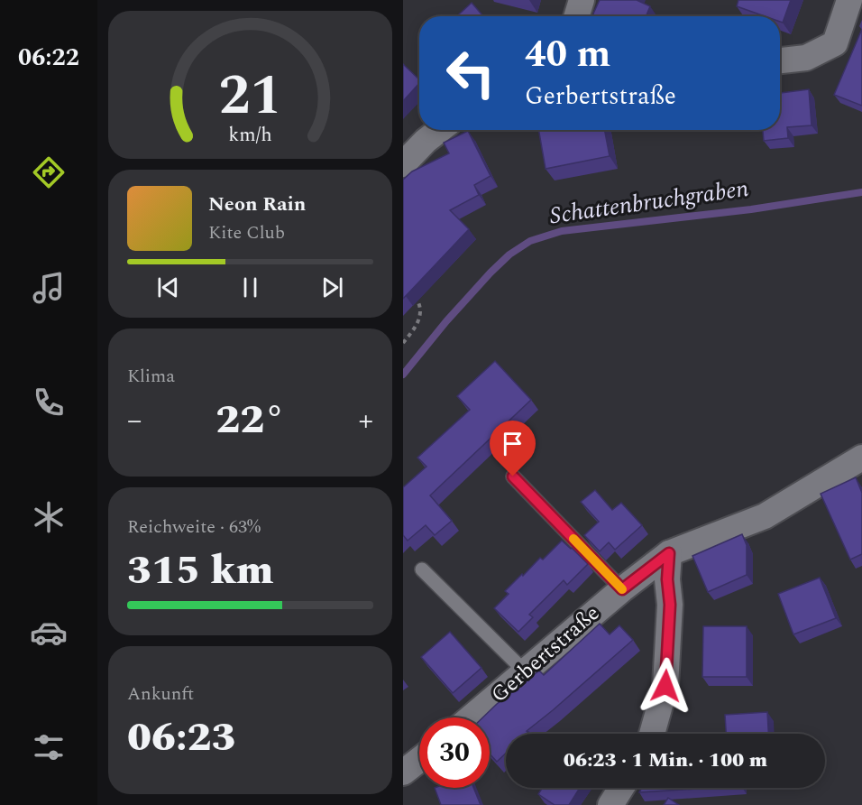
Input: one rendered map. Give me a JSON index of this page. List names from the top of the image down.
{
  "streets": {
    "street": ["Gerbertstraße"]
  },
  "water": ["Schattenbruchgraben"],
  "page": {
    "tabs": "06:22",
    "turn": ["40 m", "Gerbertstraße"],
    "song": ["Neon Rain", "Kite Club"],
    "tile": [
      "Klima",
      ["Reichweite · 63%", "315 km"],
      ["Ankunft", "06:23"]
    ],
    "heat": ["−", "22°", "+"],
    "limit": "30",
    "trip": "06:23 · 1 Min. · 100 m",
    "gauge": ["21", "km/h"]
  }
}
